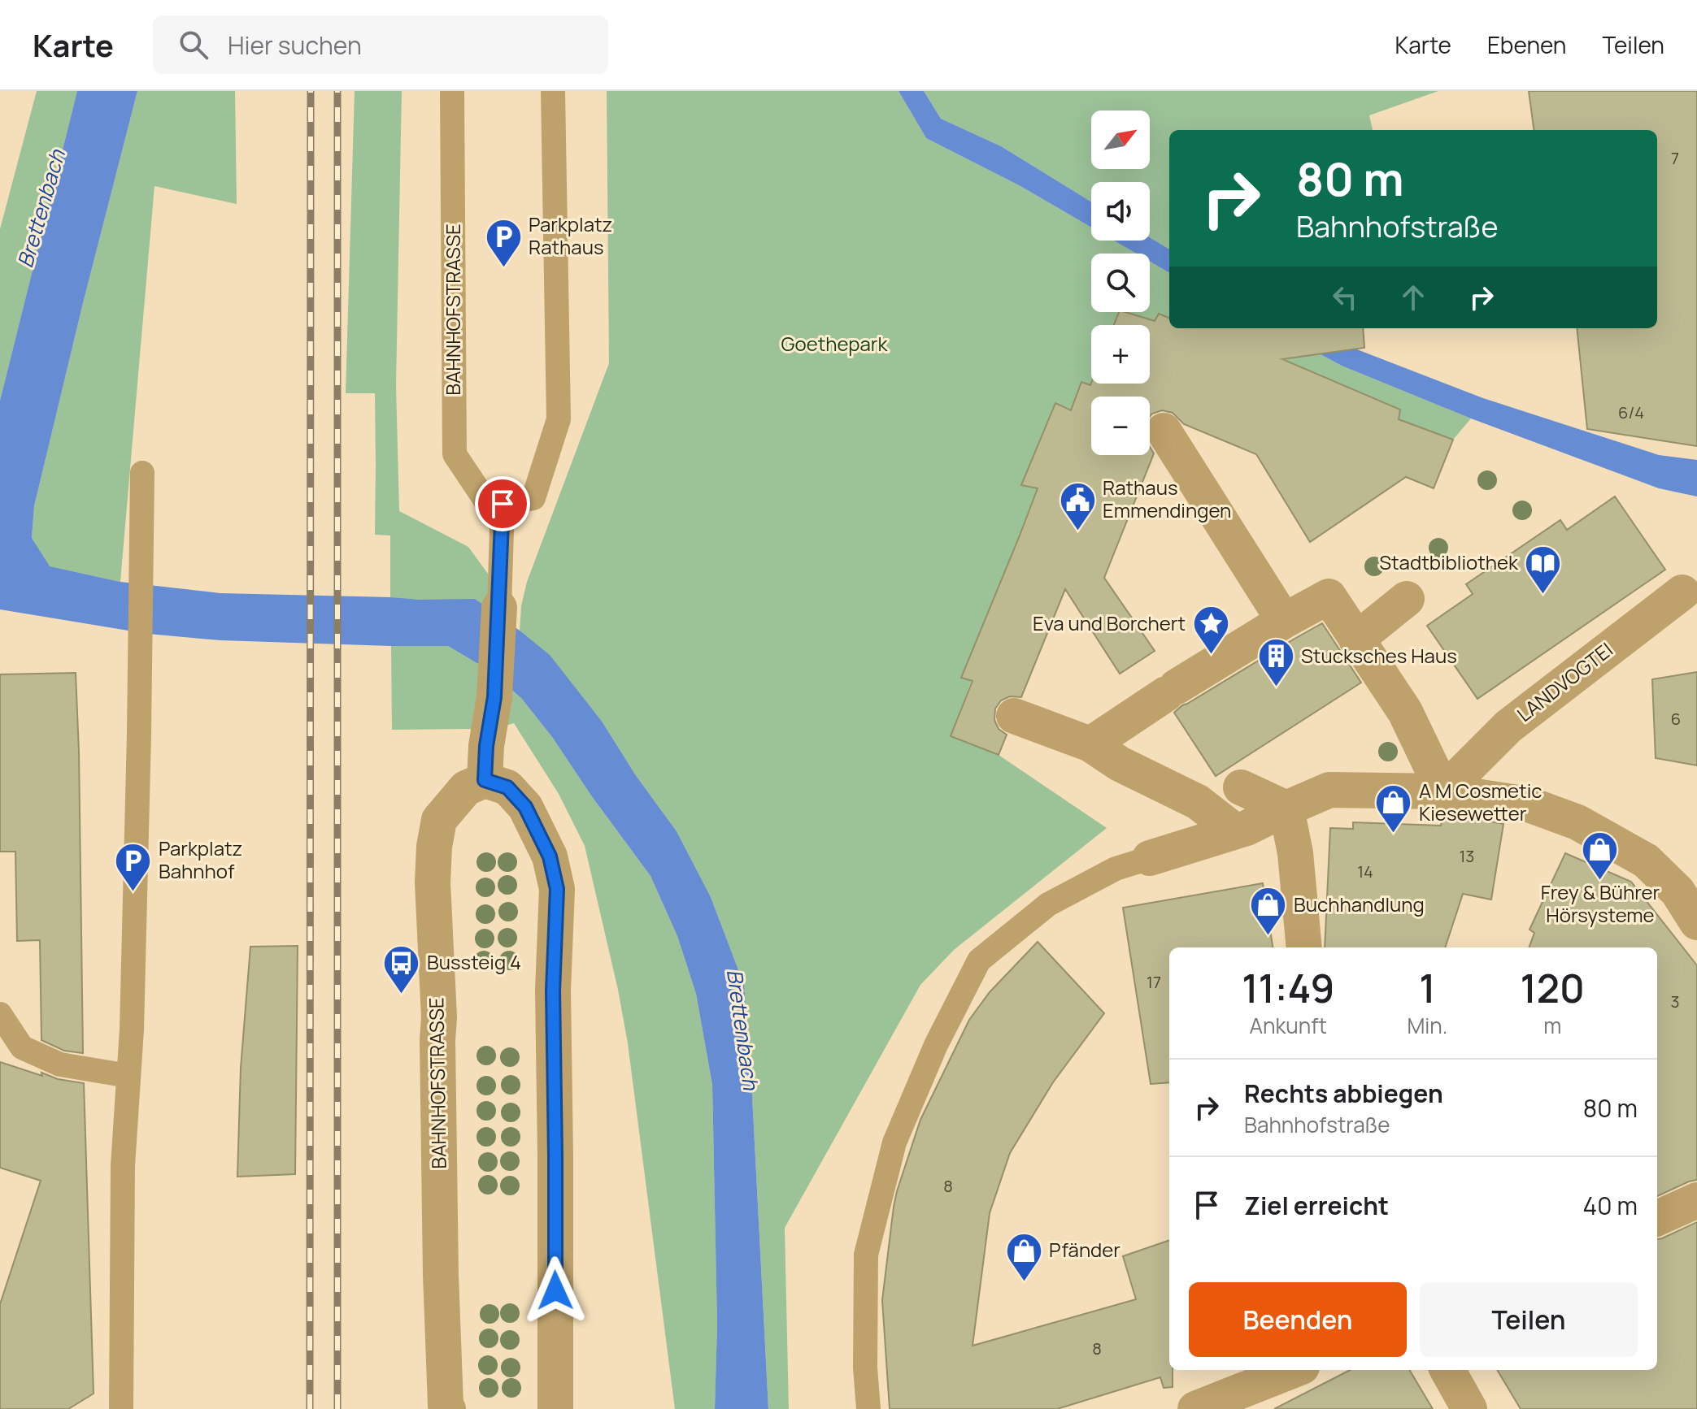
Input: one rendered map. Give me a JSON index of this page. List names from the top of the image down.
{
  "streets": {
    "street": ["BAHNHOFSTRASSE", "LANDVOGTEI"]
  },
  "water": ["Brettenbach"],
  "parks": ["Goethepark"],
  "places": {
    "parking": ["Parkplatz Rathaus", "Parkplatz Bahnhof"],
    "public building": ["Rathaus Emmendingen"],
    "library": ["Stadtbibliothek"],
    "place": ["Eva und Borchert"],
    "building": ["Stucksches Haus"],
    "shop": [
      "A M Cosmetic Kiesewetter",
      "Frey & Bührer Hörsysteme",
      "Buchhandlung",
      "Pfänder"
    ],
    "bus stop": ["Bussteig 4"]
  },
  "house_numbers": [
    "7",
    "6/4",
    "6",
    "13",
    "14",
    "17",
    "3",
    "8",
    "8"
  ],
  "north": "top right",
  "page": {
    "header": "Karte",
    "search": "Hier suchen",
    "nav": ["Karte", "Ebenen", "Teilen"],
    "map_buttons": ["+", "−"],
    "turn": ["80 m", "Bahnhofstraße"],
    "eta": [
      "11:49",
      "Ankunft",
      "1",
      "Min.",
      "120",
      "m"
    ],
    "list": [
      {
        "name": "Rechts abbiegen",
        "note": "Bahnhofstraße",
        "value": "80 m"
      },
      {
        "name": "Ziel erreicht",
        "value": "40 m"
      }
    ],
    "buttons": ["Beenden", "Teilen"]
  }
}
